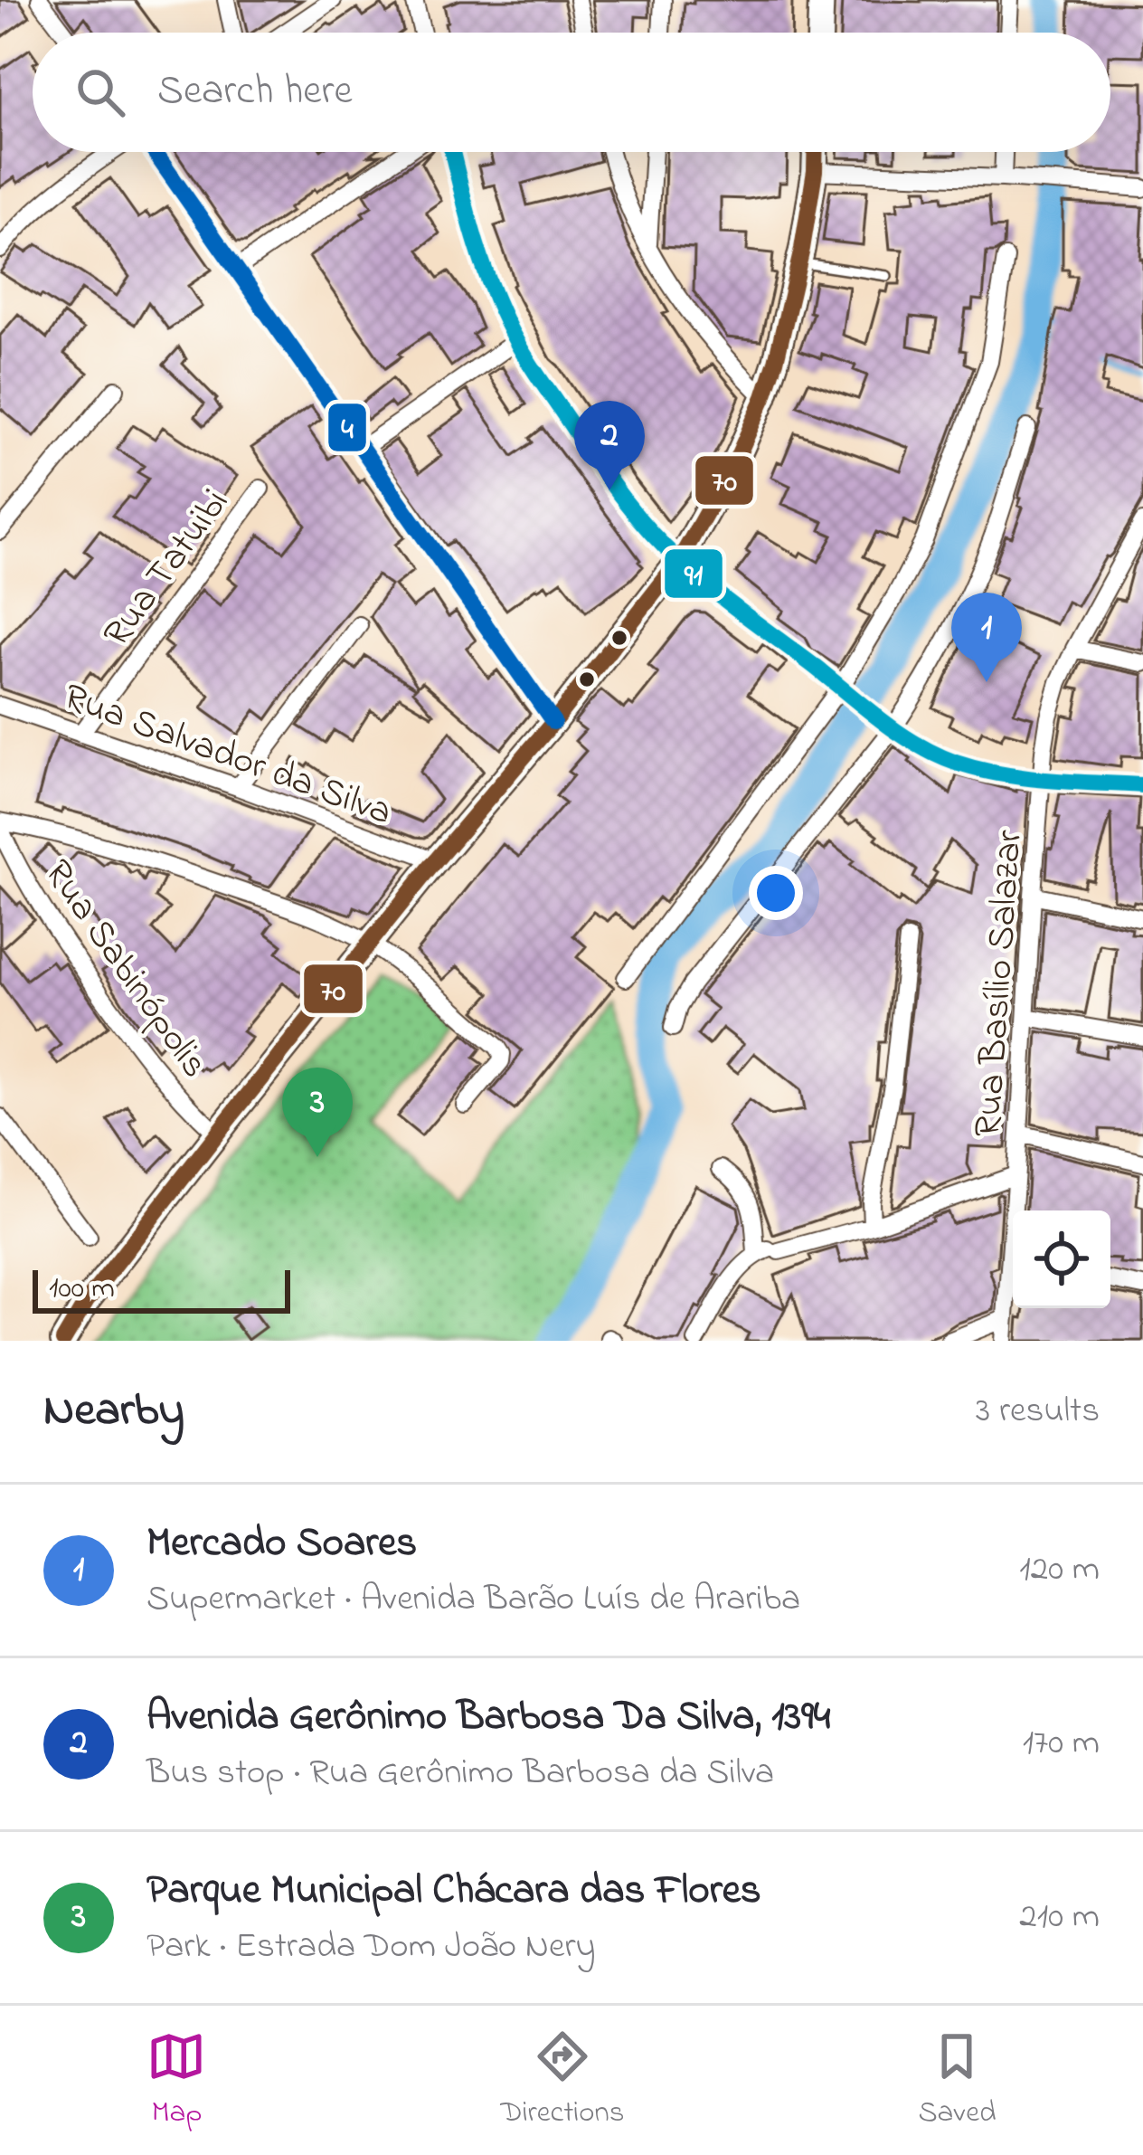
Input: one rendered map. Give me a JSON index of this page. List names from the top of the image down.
{
  "streets": {
    "street": [
      "Rua Tatuibi",
      "Rua Salvador da Silva",
      "Rua Sabinópolis",
      "Rua Basílio Salazar"
    ]
  },
  "crossings": [
    ["Rua Tatuibi", "Rua Salvador da Silva"]
  ],
  "lines": ["transit line 91", "transit line 70", "transit line 4"],
  "scale_bar": "100 m",
  "page": {
    "search": "Search here",
    "pins": ["2", "1", "3"],
    "scale": "100 m",
    "heading": ["Nearby", "3 results"],
    "list": [
      {
        "mark": "1",
        "name": "Mercado Soares",
        "note": "Supermarket · Avenida Barão Luís de Arariba",
        "value": "120 m"
      },
      {
        "mark": "2",
        "name": "Avenida Gerônimo Barbosa Da Silva, 1394",
        "note": "Bus stop · Rua Gerônimo Barbosa da Silva",
        "value": "170 m"
      },
      {
        "mark": "3",
        "name": "Parque Municipal Chácara das Flores",
        "note": "Park · Estrada Dom João Nery",
        "value": "210 m"
      }
    ],
    "nav": ["Map", "Directions", "Saved"]
  }
}
